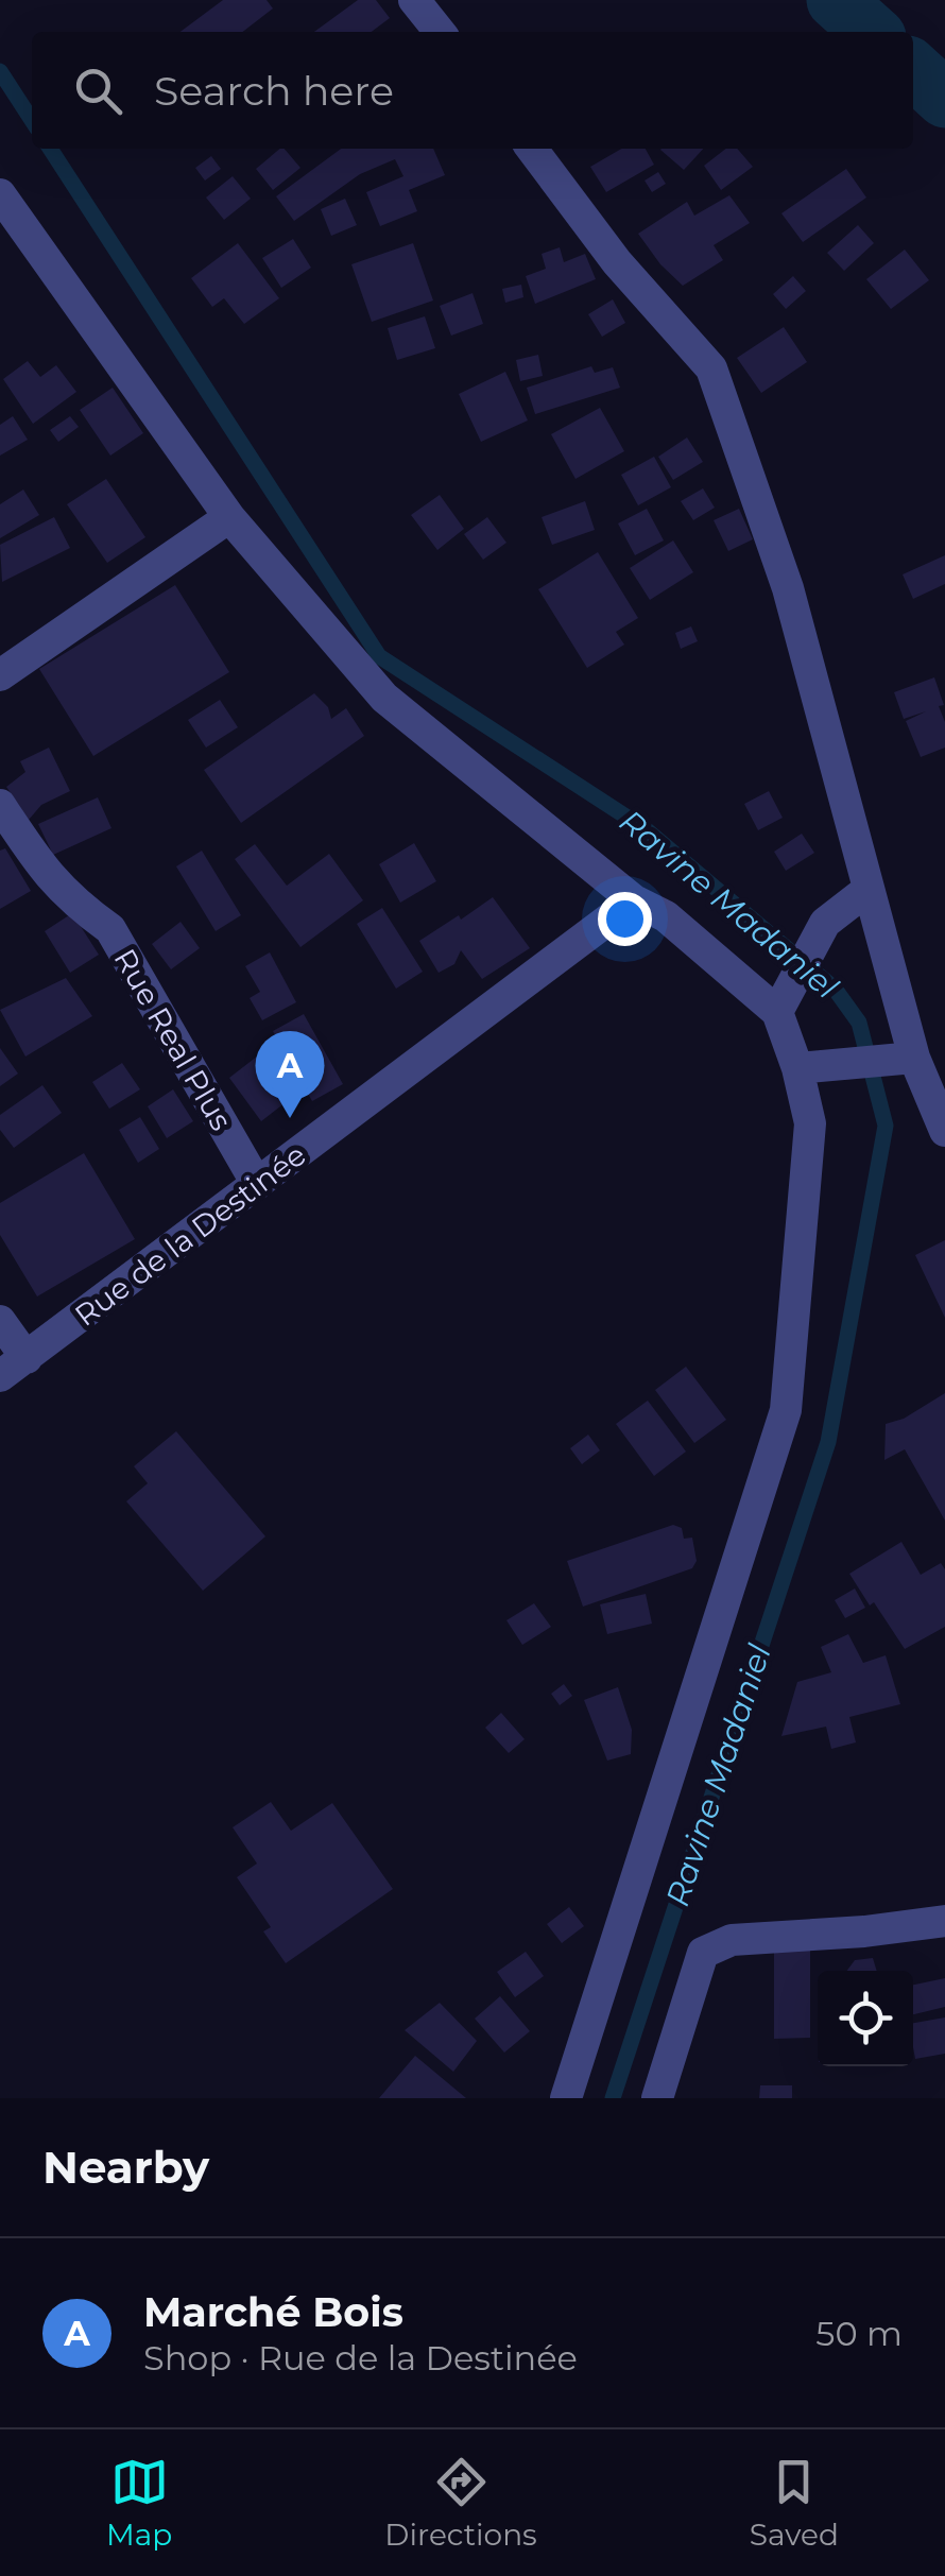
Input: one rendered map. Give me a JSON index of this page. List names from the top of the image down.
{
  "streets": {
    "street": ["Rue Real Plus", "Rue de la Destinée"]
  },
  "crossings": [
    ["Rue Real Plus", "Rue de la Destinée"]
  ],
  "water": ["Ravine Madaniel"],
  "page": {
    "search": "Search here",
    "pins": "A",
    "heading": "Nearby",
    "list": [
      {
        "mark": "A",
        "name": "Marché Bois",
        "note": "Shop · Rue de la Destinée",
        "value": "50 m"
      }
    ],
    "nav": ["Map", "Directions", "Saved"]
  }
}
